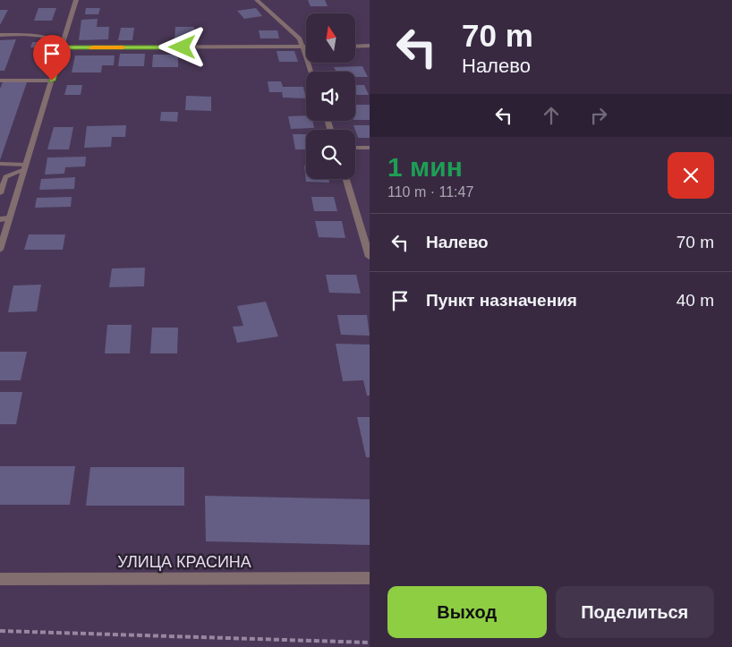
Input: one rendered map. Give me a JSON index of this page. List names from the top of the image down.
{
  "streets": {
    "street": ["УЛИЦА КРАСИНА"]
  },
  "north": "top",
  "page": {
    "turn": ["70 m", "Налево"],
    "heading": ["1 мин", "110 m · 11:47"],
    "list": [
      {
        "name": "Налево",
        "value": "70 m"
      },
      {
        "name": "Пункт назначения",
        "value": "40 m"
      }
    ],
    "buttons": ["Выход", "Поделиться"]
  }
}
